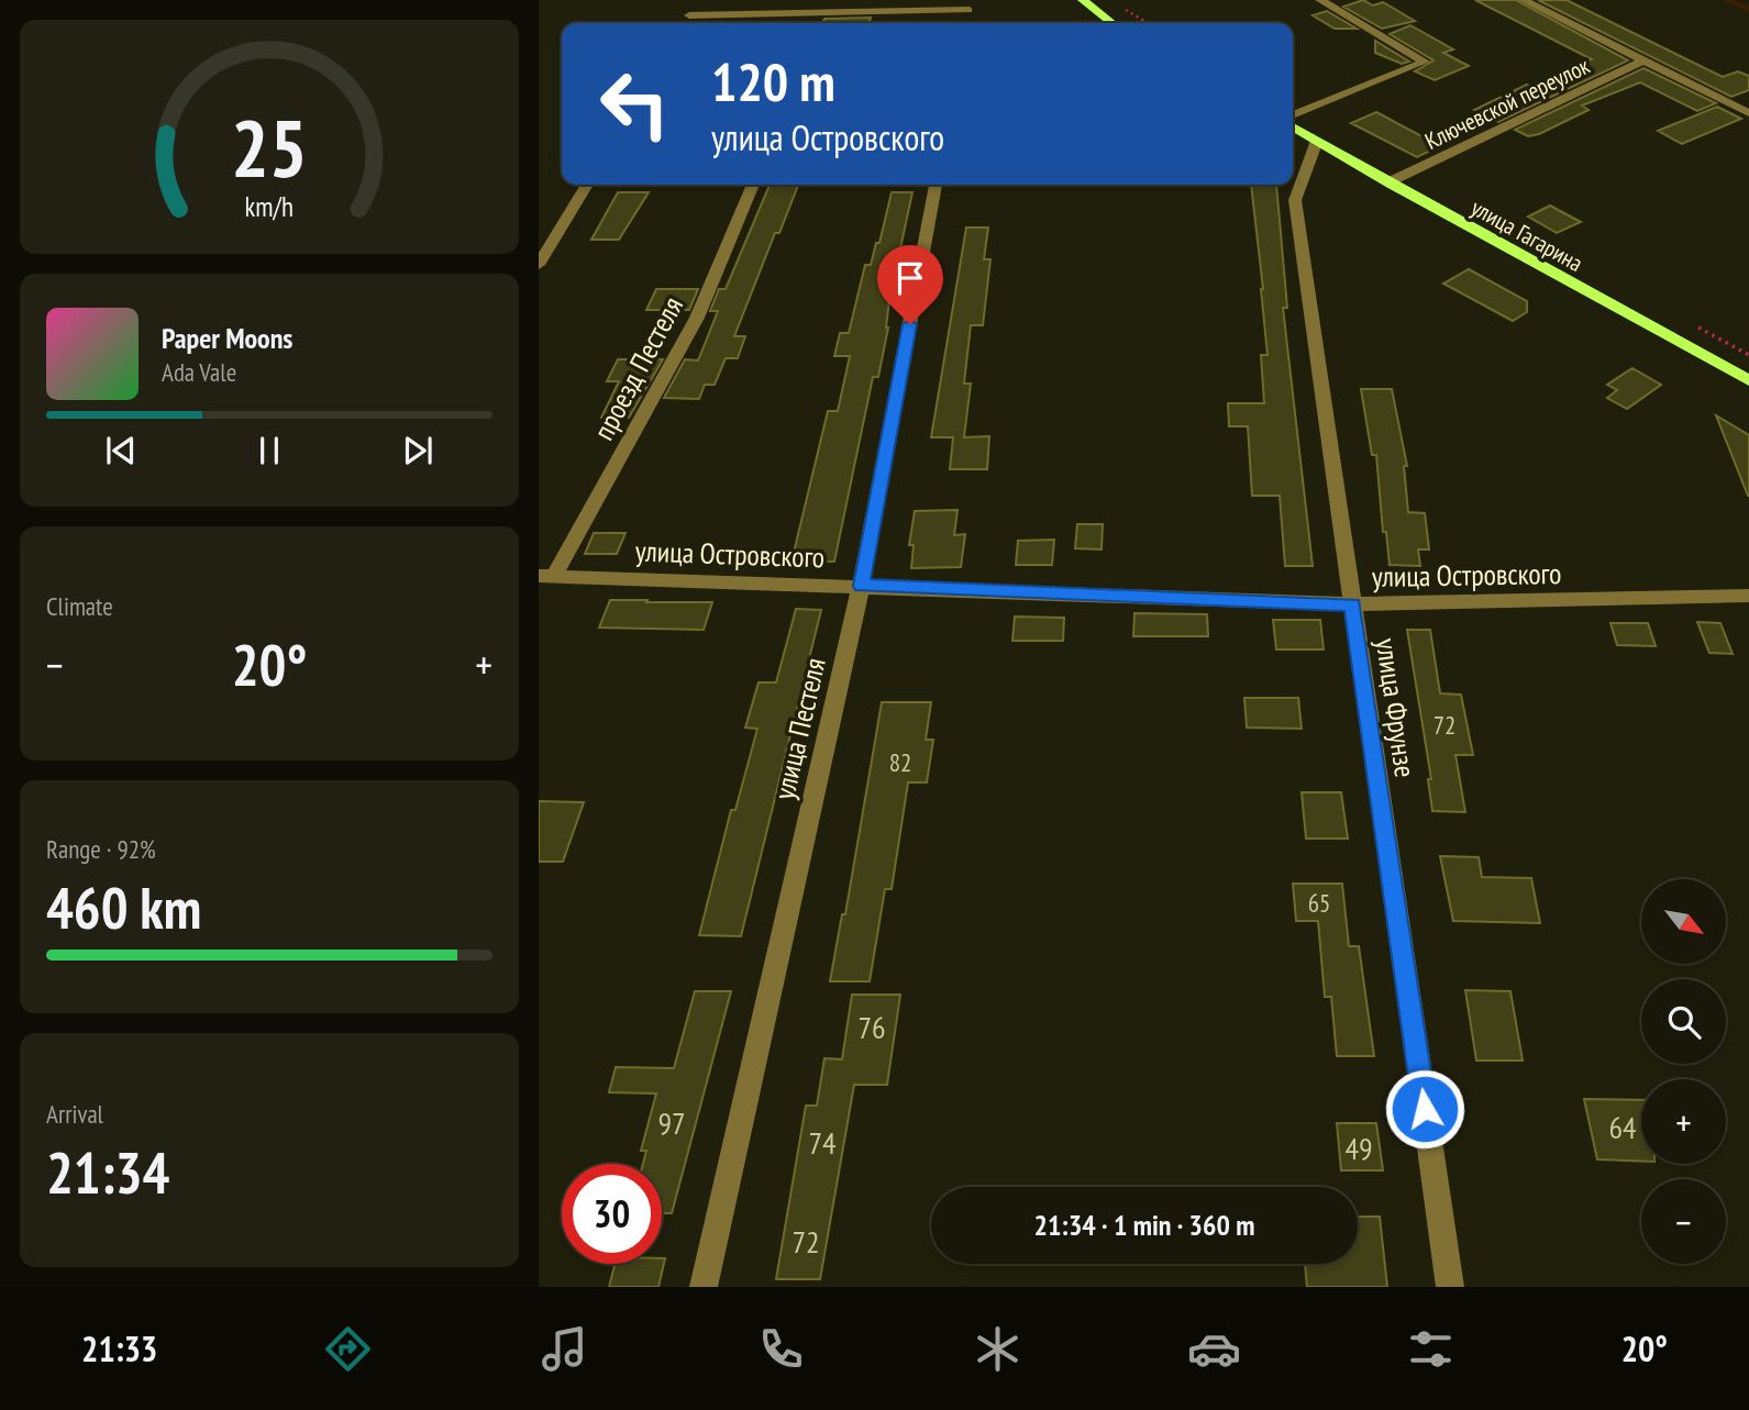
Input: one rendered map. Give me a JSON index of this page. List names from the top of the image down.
{
  "streets": {
    "main road": ["улица Гагарина"],
    "street": [
      "Ключевской переулок",
      "проезд Пестеля",
      "улица Островского",
      "улица Фрунзе",
      "улица Пестеля"
    ]
  },
  "crossings": [
    ["Ключевской переулок", "улица Гагарина"],
    ["улица Гагарина", "улица Фрунзе"],
    ["проезд Пестеля", "улица Островского"],
    ["улица Островского", "улица Фрунзе"],
    ["улица Островского", "улица Пестеля"]
  ],
  "house_numbers": [
    "72",
    "82",
    "65",
    "76",
    "97",
    "64",
    "74",
    "49",
    "72"
  ],
  "north": "bottom right",
  "page": {
    "turn": ["120 m", "улица Островского"],
    "song": ["Paper Moons", "Ada Vale"],
    "tile": [
      "Climate",
      ["Range · 92%", "460 km"],
      ["Arrival", "21:34"]
    ],
    "heat": ["−", "20°", "+"],
    "map_buttons": ["+", "−"],
    "limit": "30",
    "trip": "21:34 · 1 min · 360 m",
    "tabs": ["21:33", "20°"],
    "gauge": ["25", "km/h"]
  }
}
